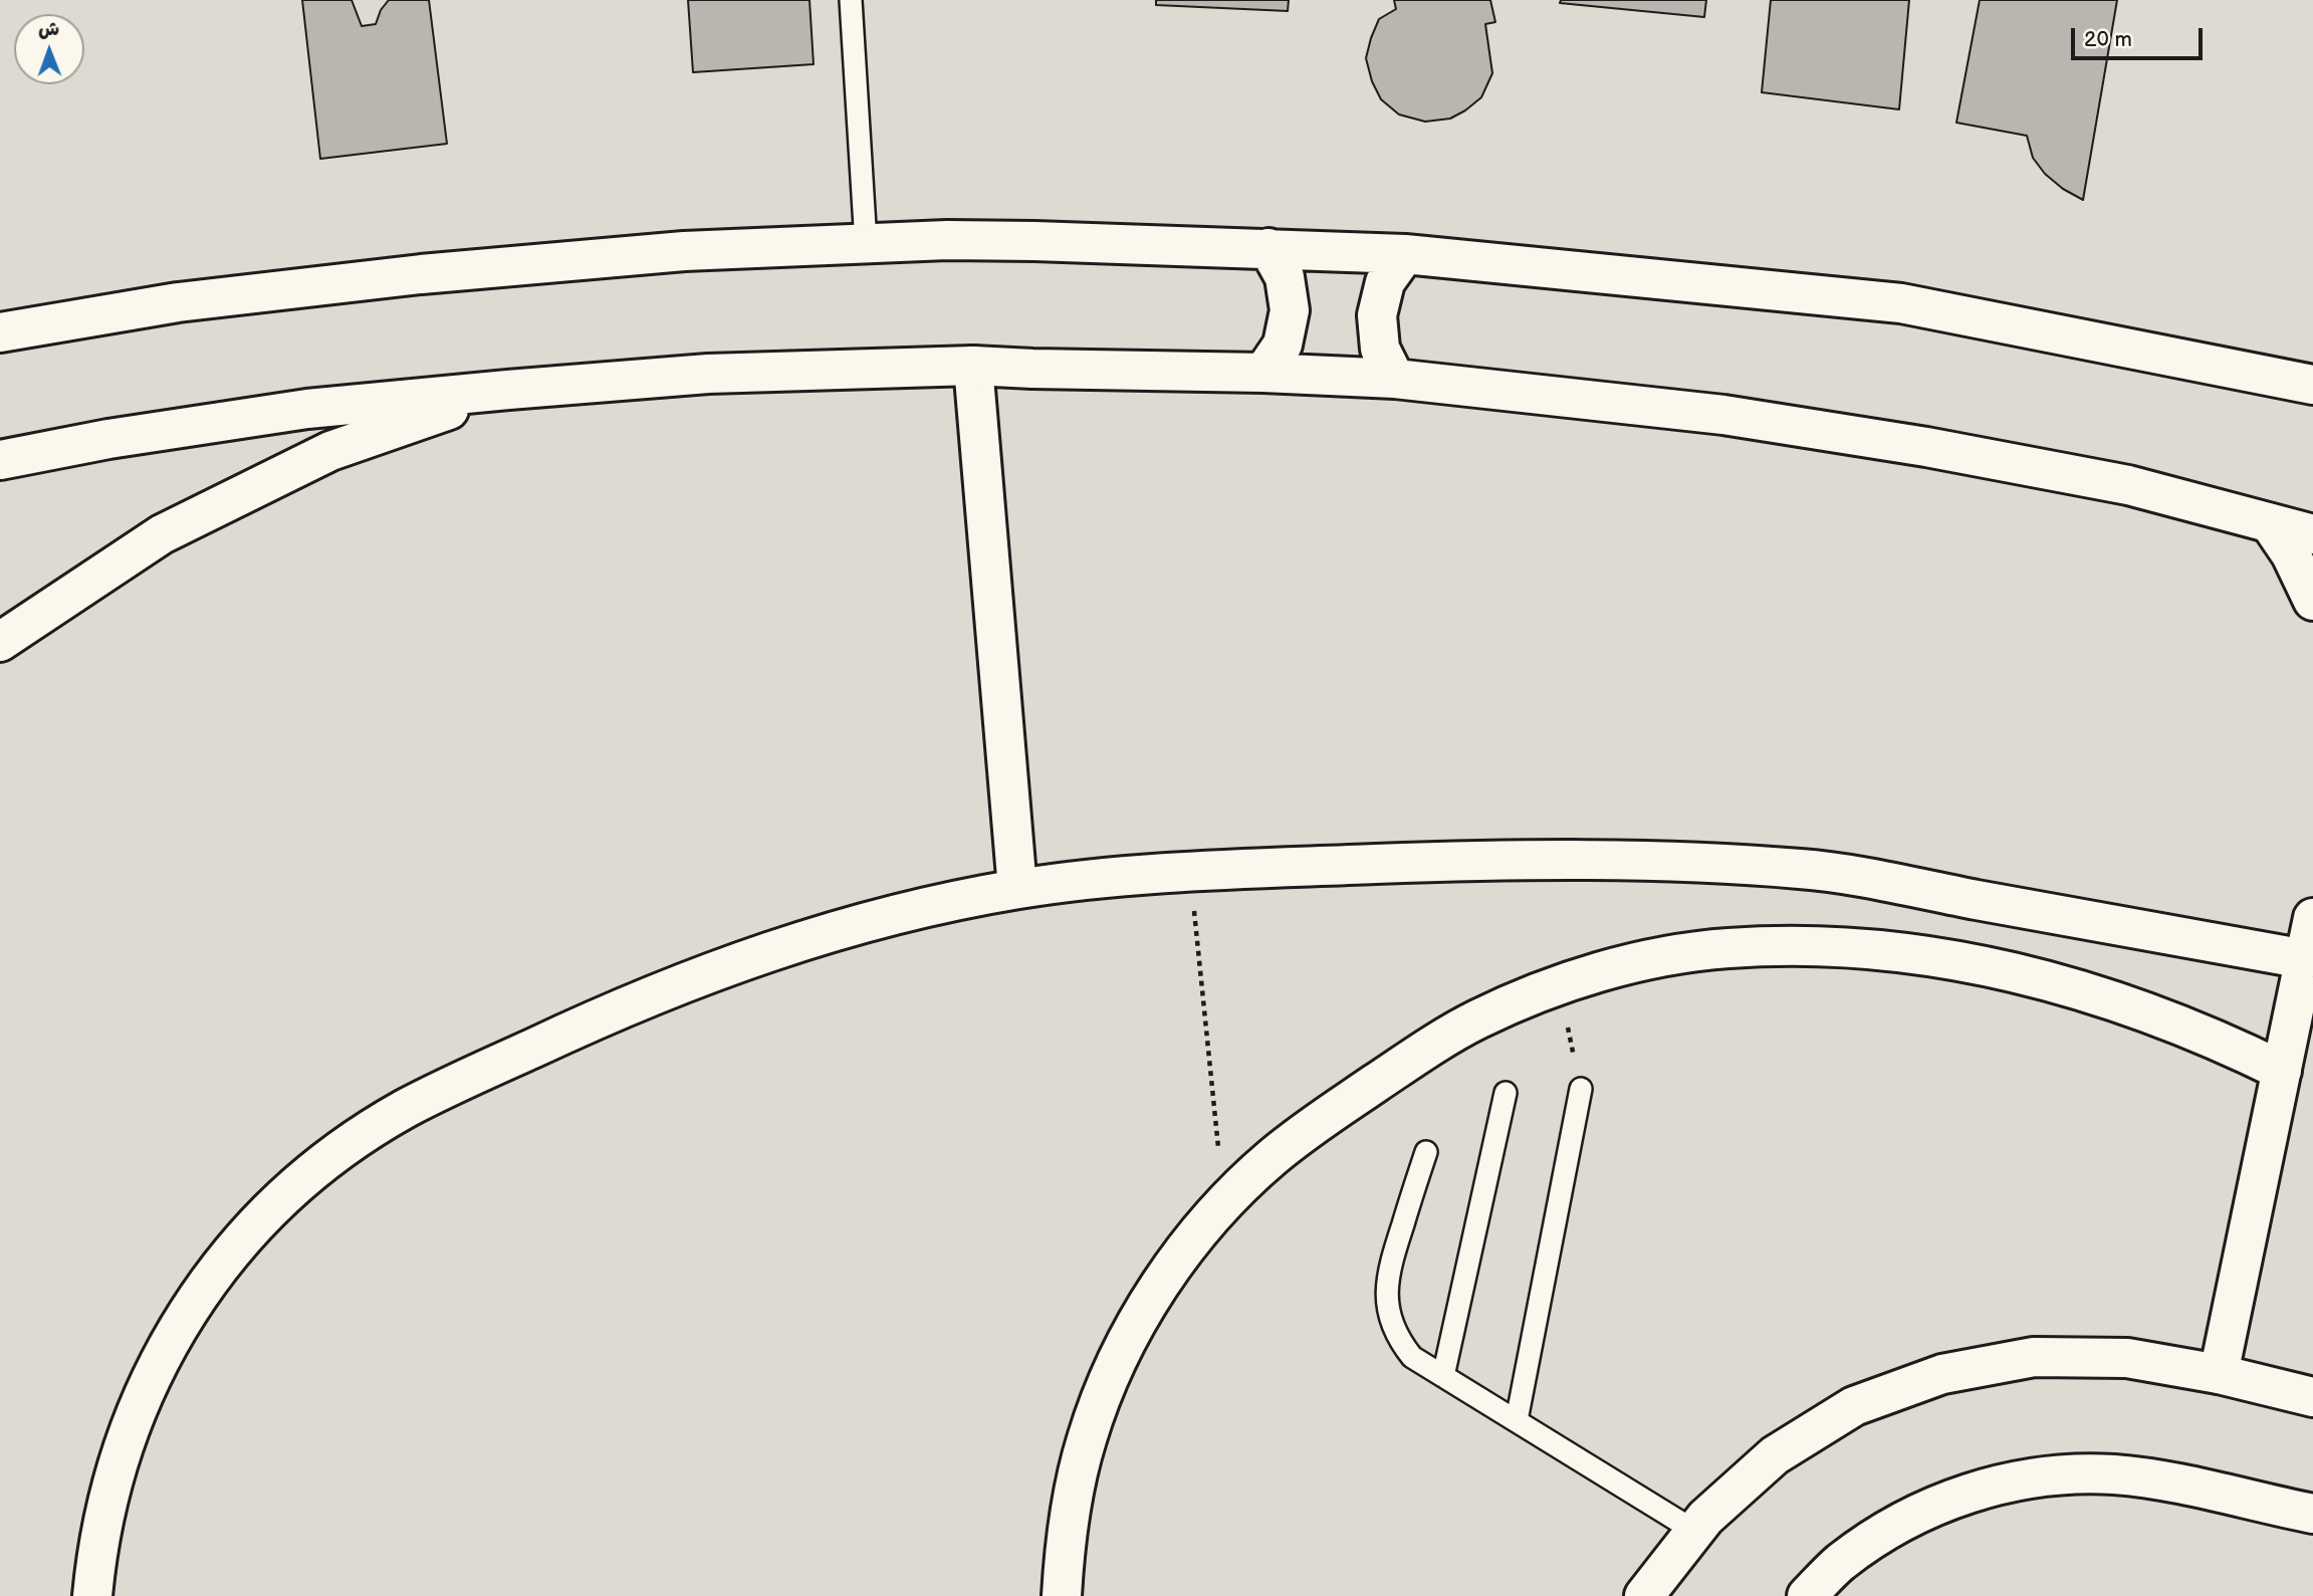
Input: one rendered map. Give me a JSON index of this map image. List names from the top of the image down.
{
  "scale_bar": "20 m",
  "north": "top"
}
